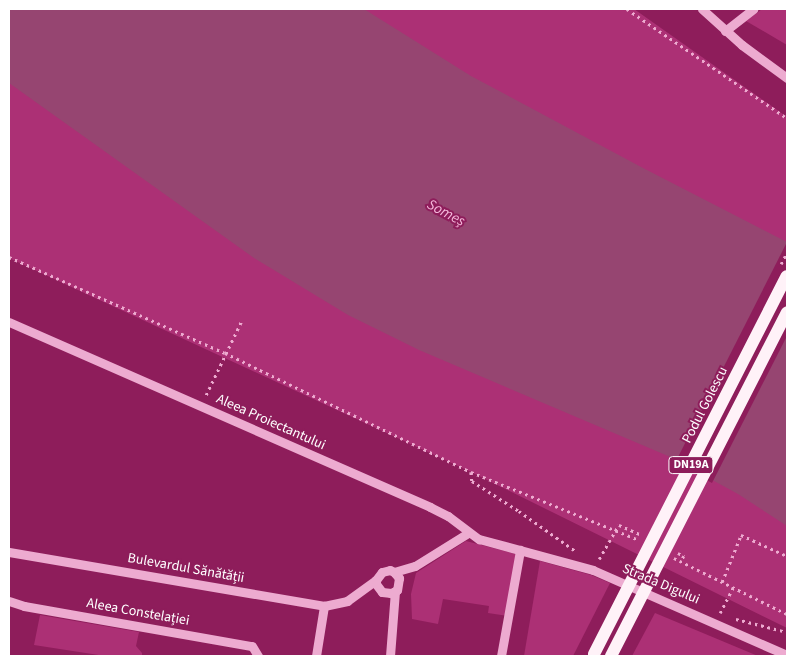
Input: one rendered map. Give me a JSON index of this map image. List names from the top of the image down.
{
  "streets": {
    "main road": ["Podul Golescu", "DN19A"],
    "street": [
      "Aleea Proiectantului",
      "Bulevardul Sănătății",
      "Strada Digului",
      "Aleea Constelației"
    ]
  },
  "crossings": [
    ["Aleea Proiectantului", "Strada Digului"]
  ],
  "water": ["Someș"]
}
